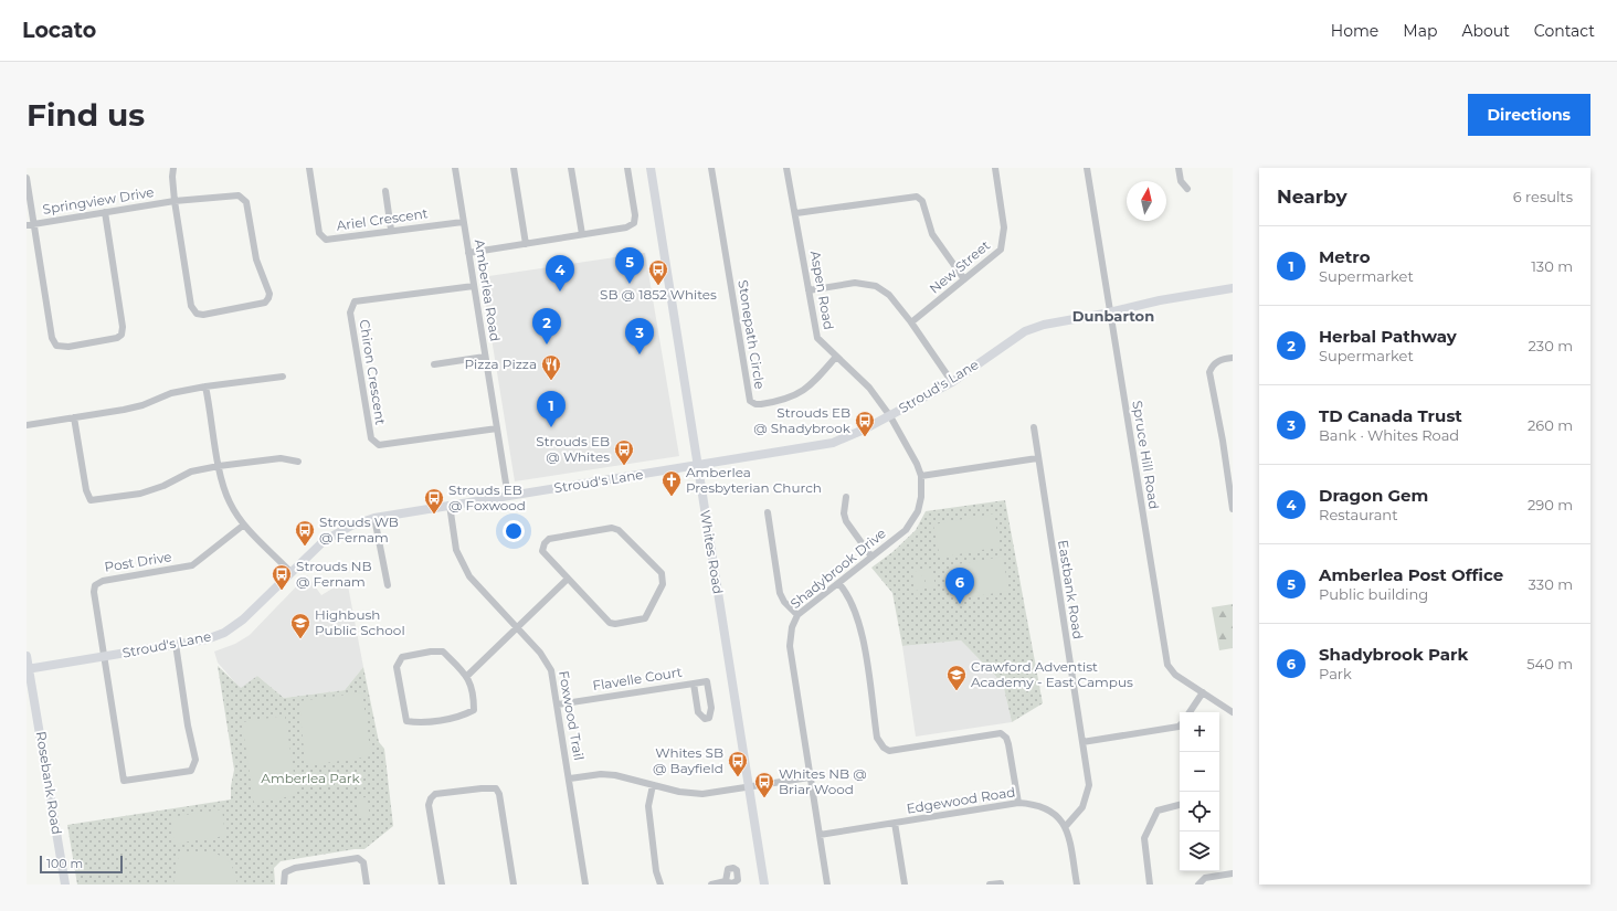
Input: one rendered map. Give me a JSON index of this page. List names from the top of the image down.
{
  "streets": {
    "street": [
      "Springview Drive",
      "Ariel Crescent",
      "New Street",
      "Amberlea Road",
      "Aspen Road",
      "Stonepath Circle",
      "Chiron Crescent",
      "Stroud's Lane",
      "Spruce Hill Road",
      "Whites Road",
      "Post Drive",
      "Shadybrook Drive",
      "Eastbank Road",
      "Flavelle Court",
      "Foxwood Trail",
      "Rosebank Road",
      "Edgewood Road"
    ]
  },
  "crossings": [
    ["Ariel Crescent", "Amberlea Road"],
    ["Amberlea Road", "Chiron Crescent"],
    ["Amberlea Road", "Stroud's Lane"],
    ["Aspen Road", "Stonepath Circle"],
    ["Aspen Road", "Stroud's Lane"],
    ["Aspen Road", "Shadybrook Drive"],
    ["Stroud's Lane", "Spruce Hill Road"],
    ["Stroud's Lane", "Whites Road"],
    ["Stroud's Lane", "Post Drive"],
    ["Stroud's Lane", "Shadybrook Drive"],
    ["Stroud's Lane", "Foxwood Trail"],
    ["Stroud's Lane", "Rosebank Road"],
    ["Shadybrook Drive", "Edgewood Road"],
    ["Eastbank Road", "Edgewood Road"],
    ["Flavelle Court", "Foxwood Trail"]
  ],
  "districts": ["Dunbarton"],
  "parks": ["Amberlea Park"],
  "places": {
    "bus stop": [
      "SB @ 1852 Whites",
      "Strouds EB @ Shadybrook",
      "Strouds EB @ Whites",
      "Strouds EB @ Foxwood",
      "Strouds WB @ Fernam",
      "Strouds NB @ Fernam",
      "Whites SB @ Bayfield",
      "Whites NB @ Briar Wood"
    ],
    "restaurant": ["Pizza Pizza"],
    "church": ["Amberlea Presbyterian Church"],
    "school or university": ["Highbush Public School", "Crawford Adventist Academy - East Campus"]
  },
  "scale_bar": "100 m",
  "north": "top",
  "page": {
    "header": "Locato",
    "nav": [
      "Home",
      "Map",
      "About",
      "Contact"
    ],
    "buttons": "Directions",
    "title": "Find us",
    "heading": ["Nearby", "6 results"],
    "list": [
      {
        "mark": "1",
        "name": "Metro",
        "note": "Supermarket",
        "value": "130 m"
      },
      {
        "mark": "2",
        "name": "Herbal Pathway",
        "note": "Supermarket",
        "value": "230 m"
      },
      {
        "mark": "3",
        "name": "TD Canada Trust",
        "note": "Bank · Whites Road",
        "value": "260 m"
      },
      {
        "mark": "4",
        "name": "Dragon Gem",
        "note": "Restaurant",
        "value": "290 m"
      },
      {
        "mark": "5",
        "name": "Amberlea Post Office",
        "note": "Public building",
        "value": "330 m"
      },
      {
        "mark": "6",
        "name": "Shadybrook Park",
        "note": "Park",
        "value": "540 m"
      }
    ],
    "pins": [
      "5",
      "4",
      "2",
      "3",
      "1",
      "6"
    ],
    "map_buttons": ["+", "−"],
    "scale": "100 m"
  }
}
